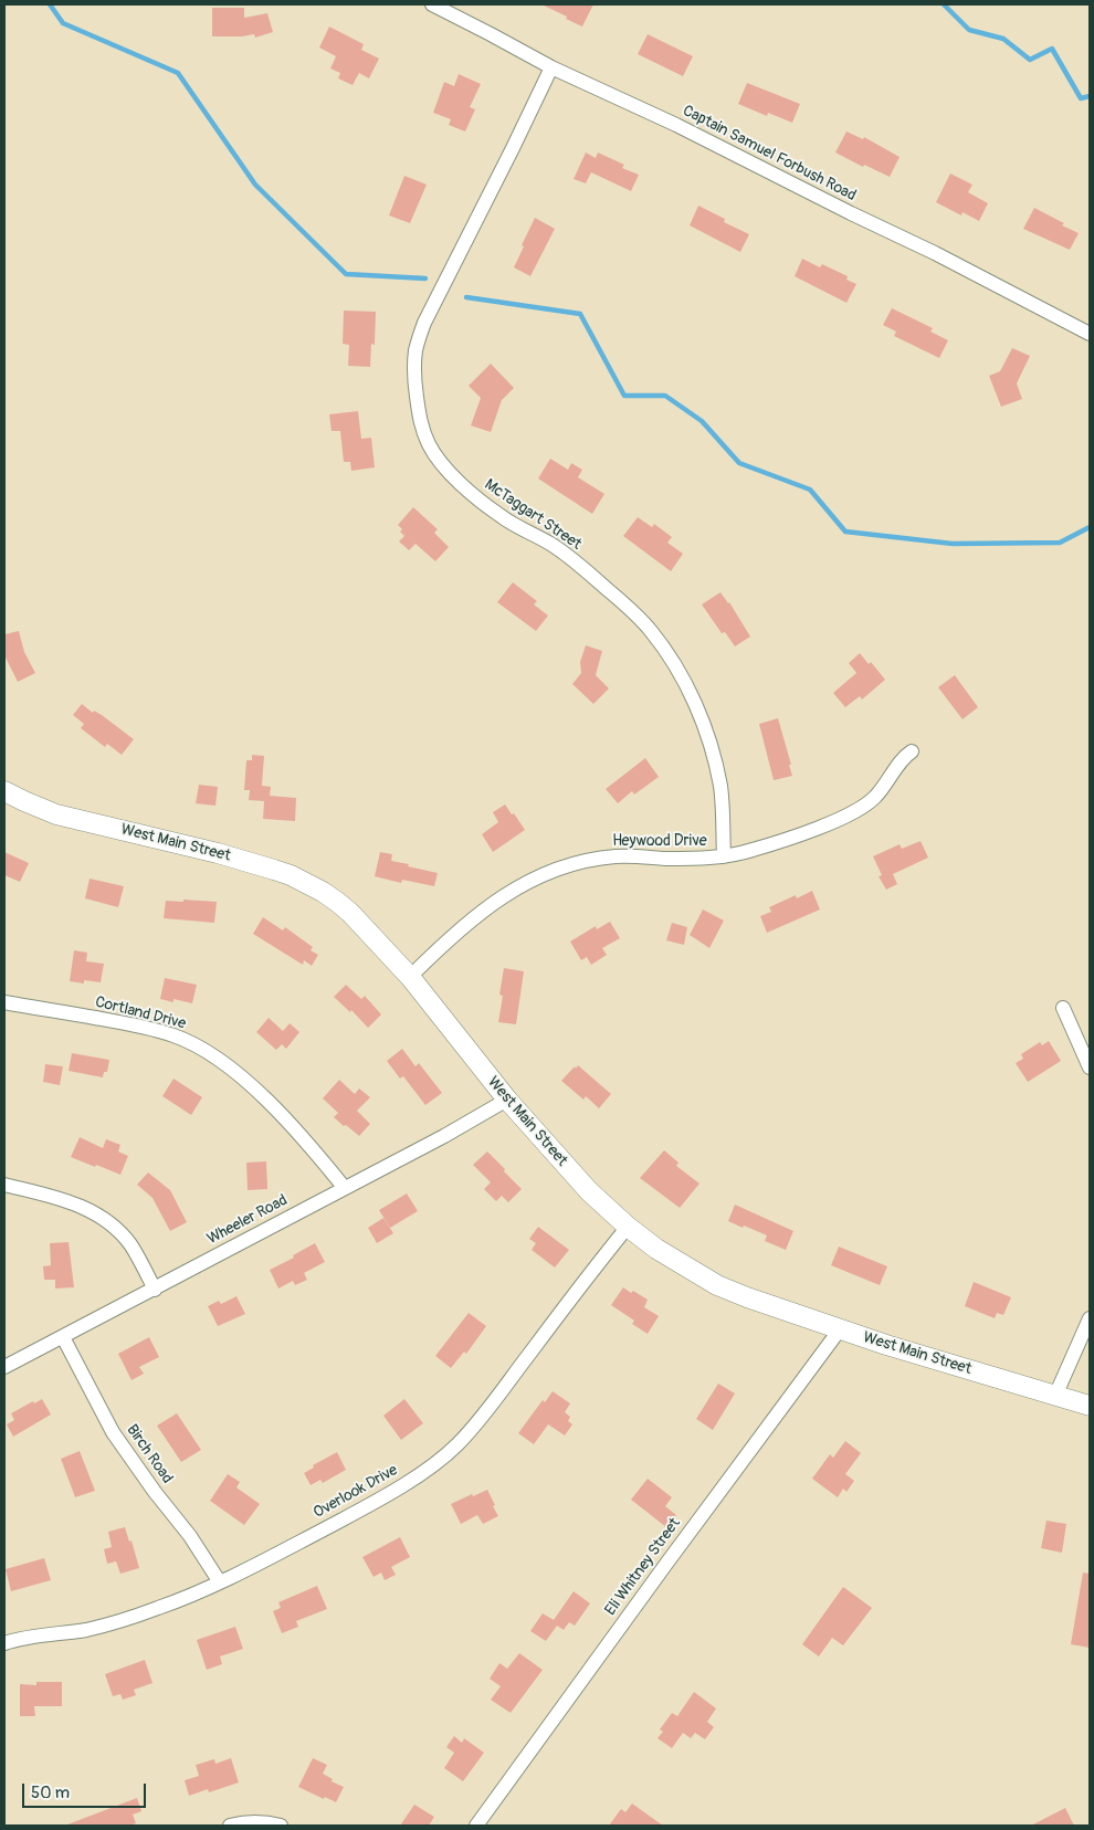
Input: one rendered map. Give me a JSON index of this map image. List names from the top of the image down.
{
  "streets": {
    "street": [
      "Captain Samuel Forbush Road",
      "McTaggart Street",
      "Heywood Drive",
      "West Main Street",
      "Cortland Drive",
      "Wheeler Road",
      "Birch Road",
      "Overlook Drive",
      "Eli Whitney Street"
    ]
  },
  "crossings": [
    ["Captain Samuel Forbush Road", "McTaggart Street"],
    ["McTaggart Street", "Heywood Drive"],
    ["Heywood Drive", "West Main Street"],
    ["West Main Street", "Wheeler Road"],
    ["West Main Street", "Overlook Drive"],
    ["West Main Street", "Eli Whitney Street"],
    ["Cortland Drive", "Wheeler Road"],
    ["Wheeler Road", "Birch Road"],
    ["Birch Road", "Overlook Drive"]
  ],
  "scale_bar": "50 m"
}
